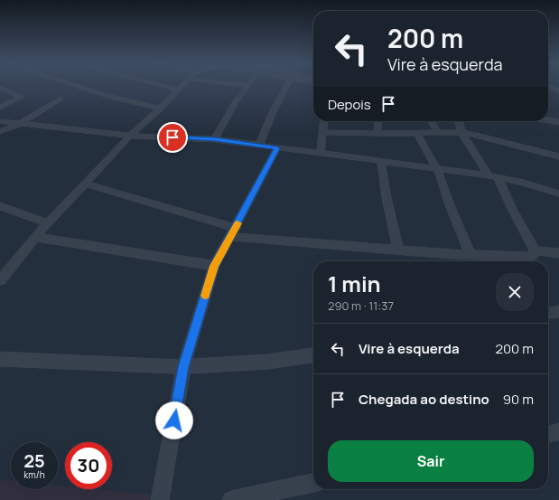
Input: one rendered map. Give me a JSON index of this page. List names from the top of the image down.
{
  "page": {
    "turn": ["200 m", "Vire à esquerda"],
    "then": "Depois",
    "heading": ["1 min", "290 m · 11:37"],
    "list": [
      {
        "name": "Vire à esquerda",
        "value": "200 m"
      },
      {
        "name": "Chegada ao destino",
        "value": "90 m"
      }
    ],
    "buttons": "Sair",
    "speed": "25 km/h",
    "limit": "30"
  }
}
